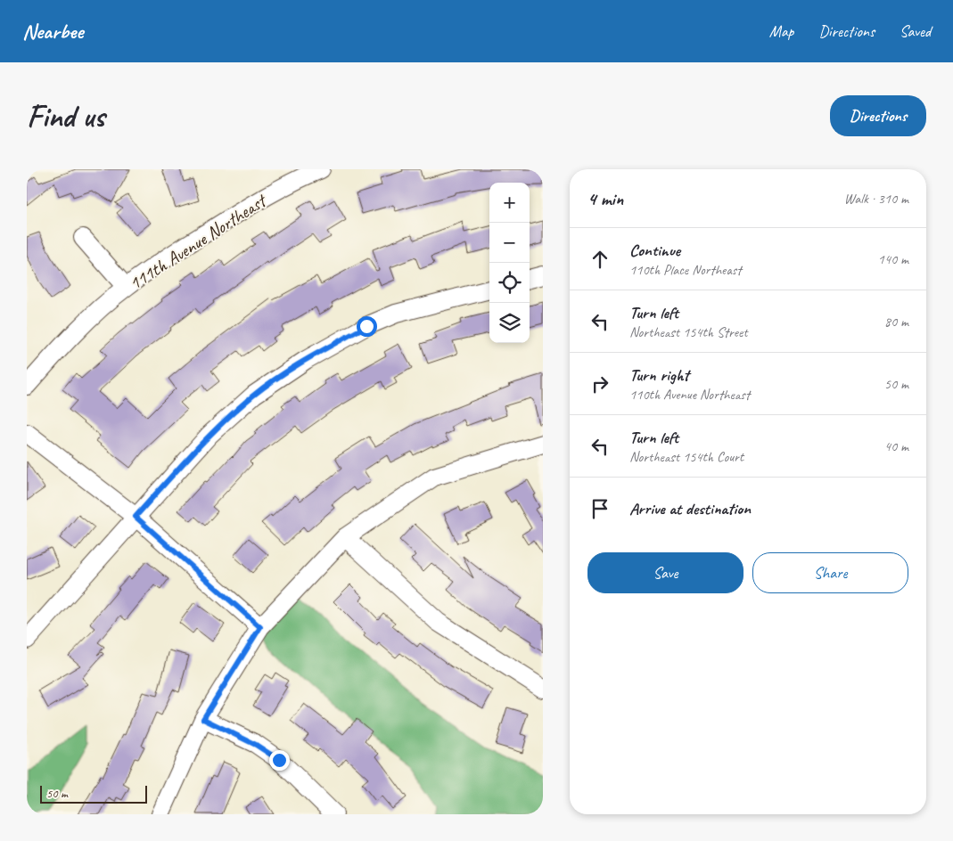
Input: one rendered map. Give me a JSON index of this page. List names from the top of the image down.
{
  "streets": {
    "street": ["111th Avenue Northeast"]
  },
  "scale_bar": "50 m",
  "page": {
    "header": "Nearbee",
    "nav": ["Map", "Directions", "Saved"],
    "buttons": [
      "Directions",
      ["Save", "Share"]
    ],
    "title": "Find us",
    "heading": ["4 min", "Walk · 310 m"],
    "map_buttons": ["+", "−"],
    "list": [
      ["Continue", "110th Place Northeast", "140 m"],
      ["Turn left", "Northeast 154th Street", "80 m"],
      ["Turn right", "110th Avenue Northeast", "50 m"],
      ["Turn left", "Northeast 154th Court", "40 m"],
      "Arrive at destination"
    ],
    "scale": "50 m"
  }
}
